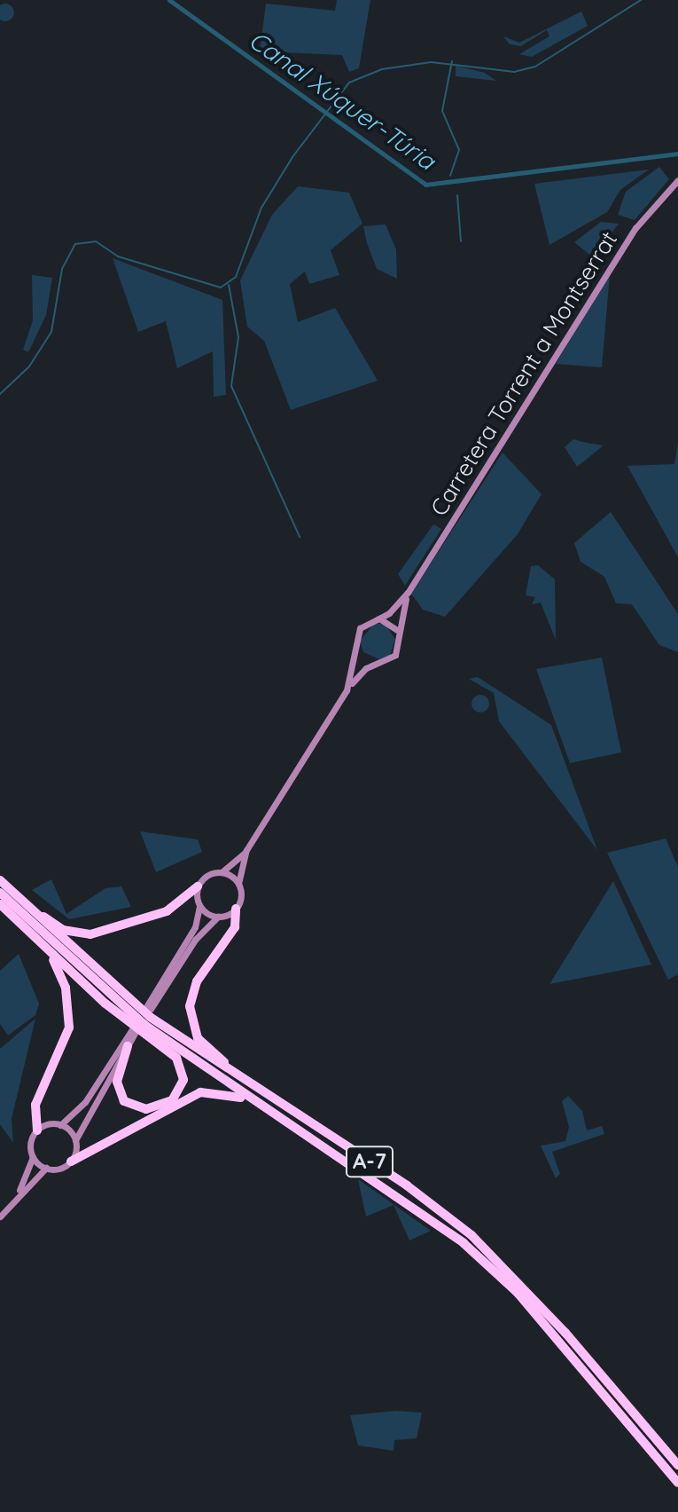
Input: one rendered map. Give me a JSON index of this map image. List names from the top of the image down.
{
  "streets": {
    "highway": ["A-7"],
    "main road": ["Carretera Torrent a Montserrat"]
  },
  "water": ["Canal Xúquer-Túria"]
}
